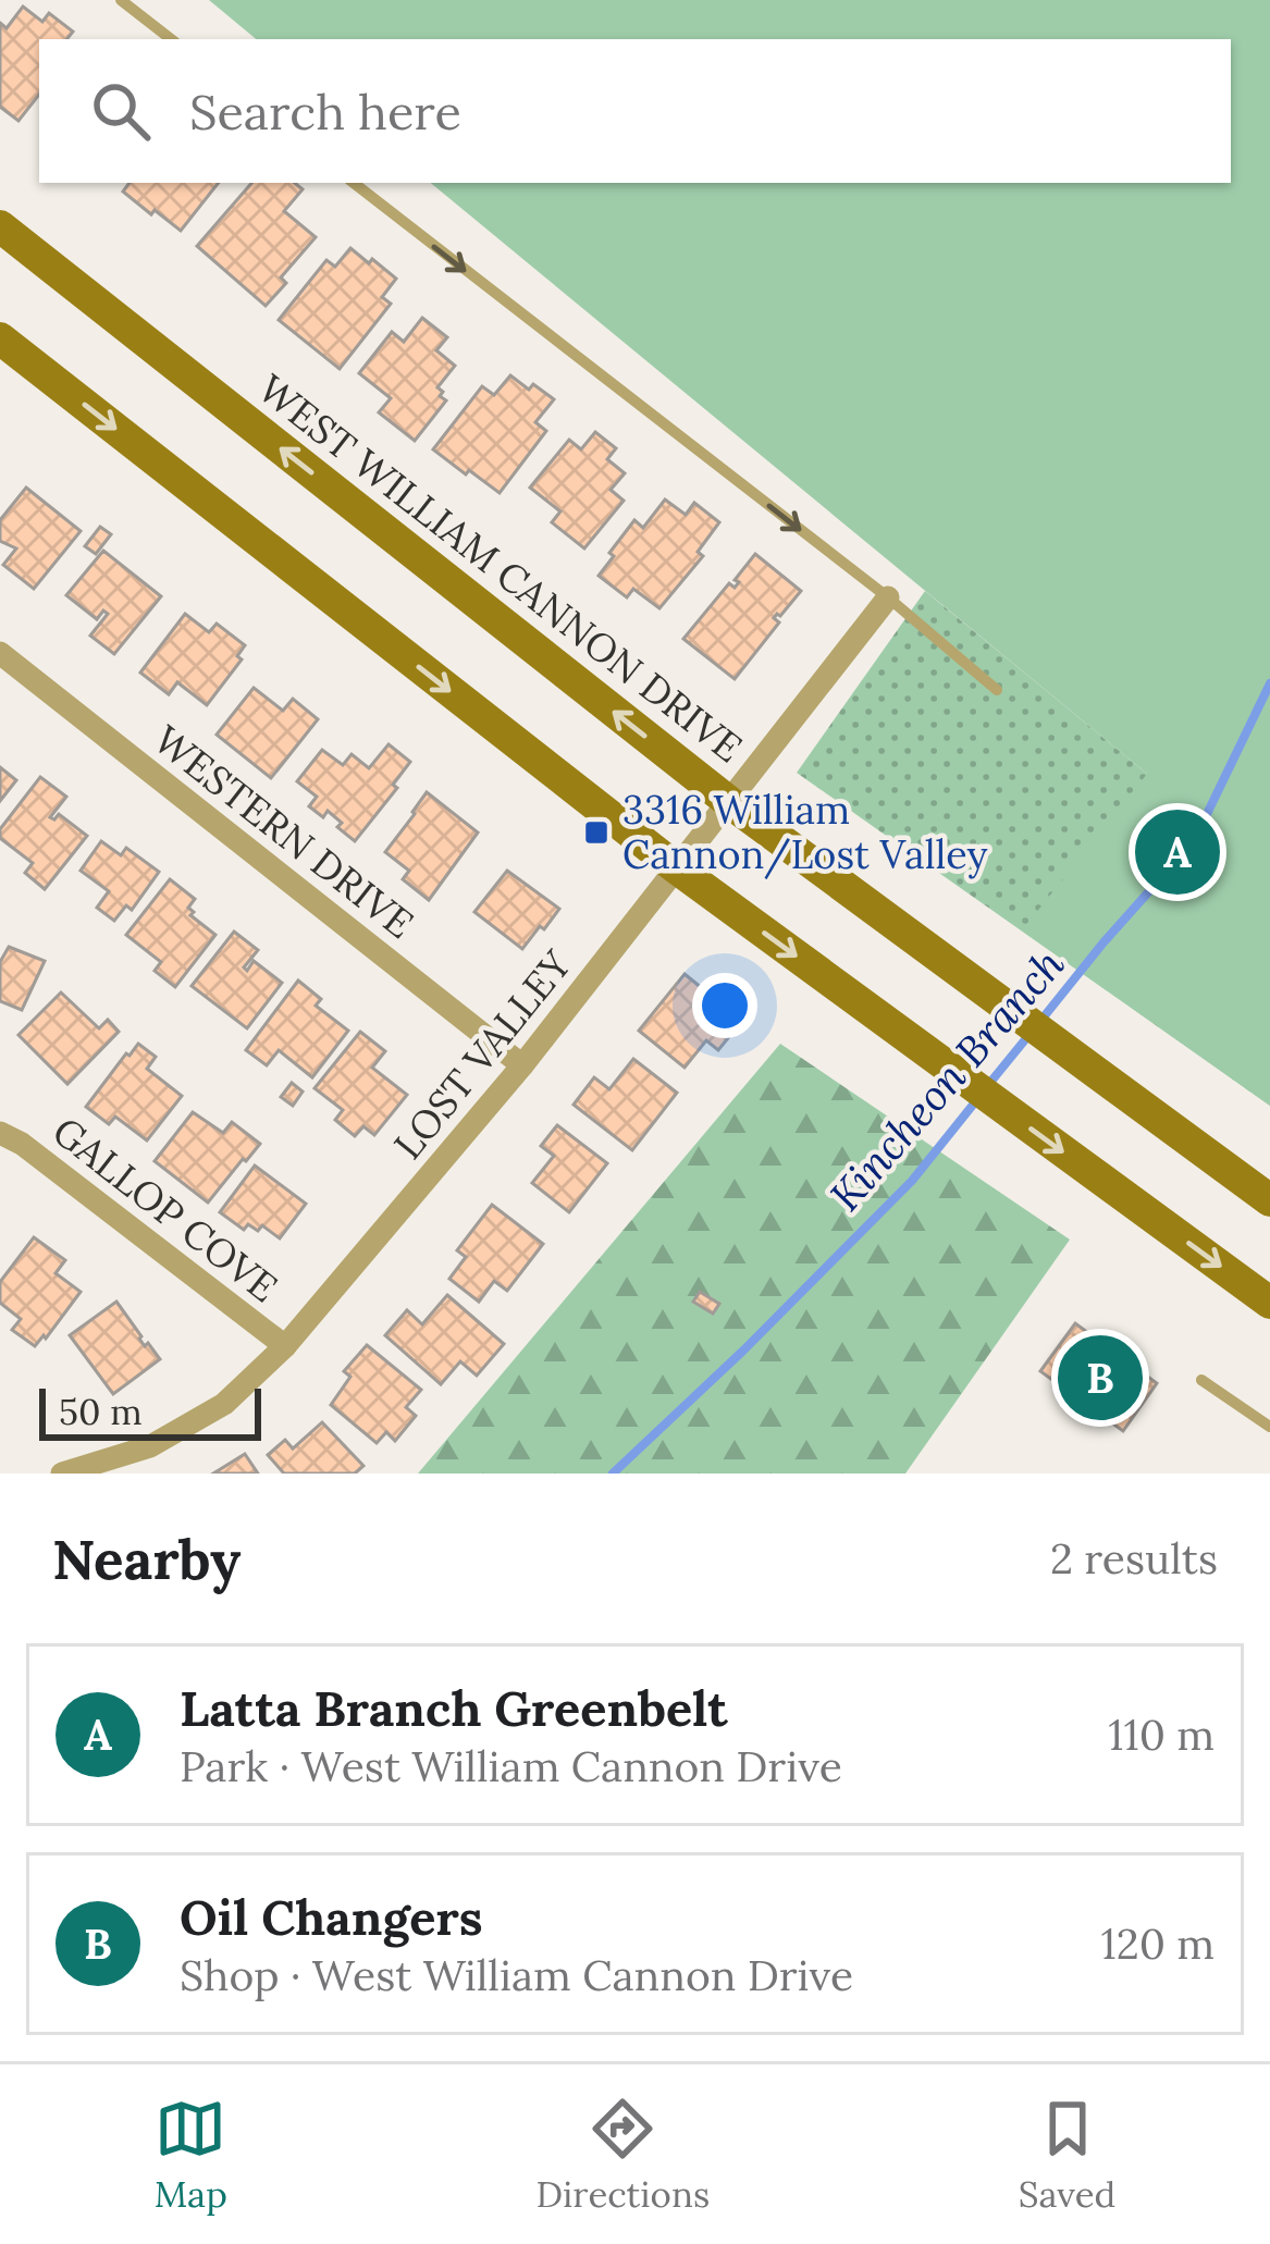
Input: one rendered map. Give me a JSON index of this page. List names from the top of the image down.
{
  "streets": {
    "main road": ["WEST WILLIAM CANNON DRIVE"],
    "street": ["WESTERN DRIVE", "LOST VALLEY", "GALLOP COVE"]
  },
  "crossings": [
    ["WEST WILLIAM CANNON DRIVE", "LOST VALLEY"],
    ["WESTERN DRIVE", "LOST VALLEY"],
    ["LOST VALLEY", "GALLOP COVE"]
  ],
  "water": ["Kincheon Branch"],
  "places": {
    "transit": ["3316 William Cannon/Lost Valley"]
  },
  "scale_bar": "50 m",
  "page": {
    "search": "Search here",
    "pins": ["A", "B"],
    "scale": "50 m",
    "heading": ["Nearby", "2 results"],
    "list": [
      {
        "mark": "A",
        "name": "Latta Branch Greenbelt",
        "note": "Park · West William Cannon Drive",
        "value": "110 m"
      },
      {
        "mark": "B",
        "name": "Oil Changers",
        "note": "Shop · West William Cannon Drive",
        "value": "120 m"
      }
    ],
    "nav": ["Map", "Directions", "Saved"]
  }
}
